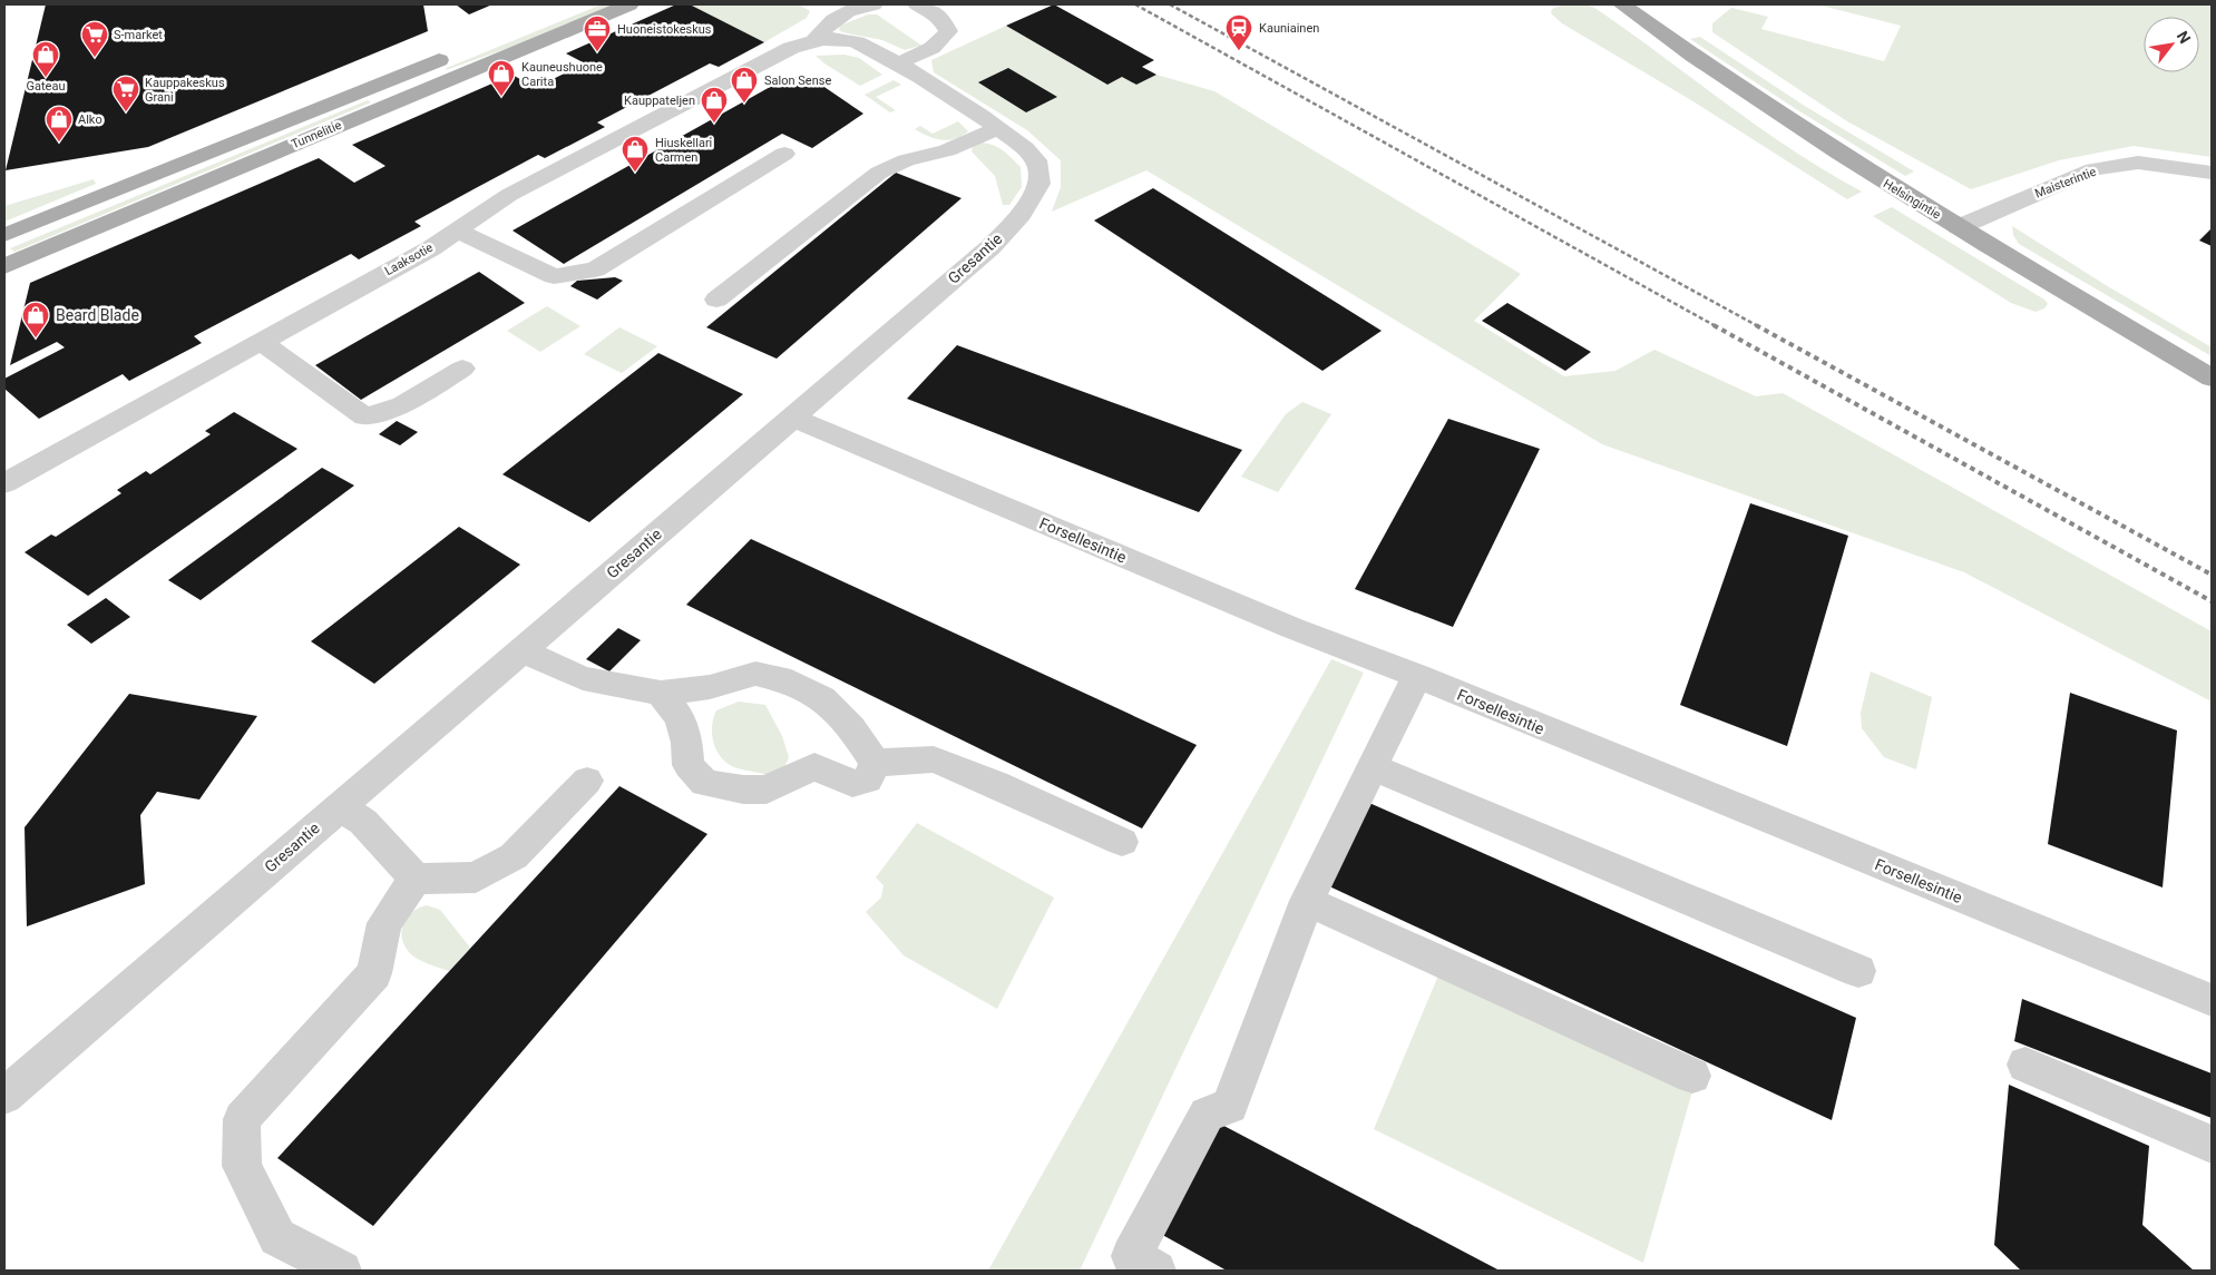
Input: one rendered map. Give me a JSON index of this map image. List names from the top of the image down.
{
  "streets": {
    "main road": ["Tunnelitie", "Helsingintie"],
    "street": [
      "Maisterintie",
      "Gresantie",
      "Laaksotie",
      "Forsellesintie"
    ]
  },
  "crossings": [
    ["Maisterintie", "Helsingintie"],
    ["Gresantie", "Laaksotie"],
    ["Gresantie", "Forsellesintie"]
  ],
  "places": {
    "station": ["Kauniainen"],
    "office": ["Huoneistokeskus"],
    "supermarket": ["S-market", "Kauppakeskus Grani"],
    "shop": [
      "Gateau",
      "Kauneushuone Carita",
      "Salon Sense",
      "Kauppateljen",
      "Alko",
      "Hiuskellari Carmen",
      "Beard Blade"
    ]
  },
  "north": "top right"
}
